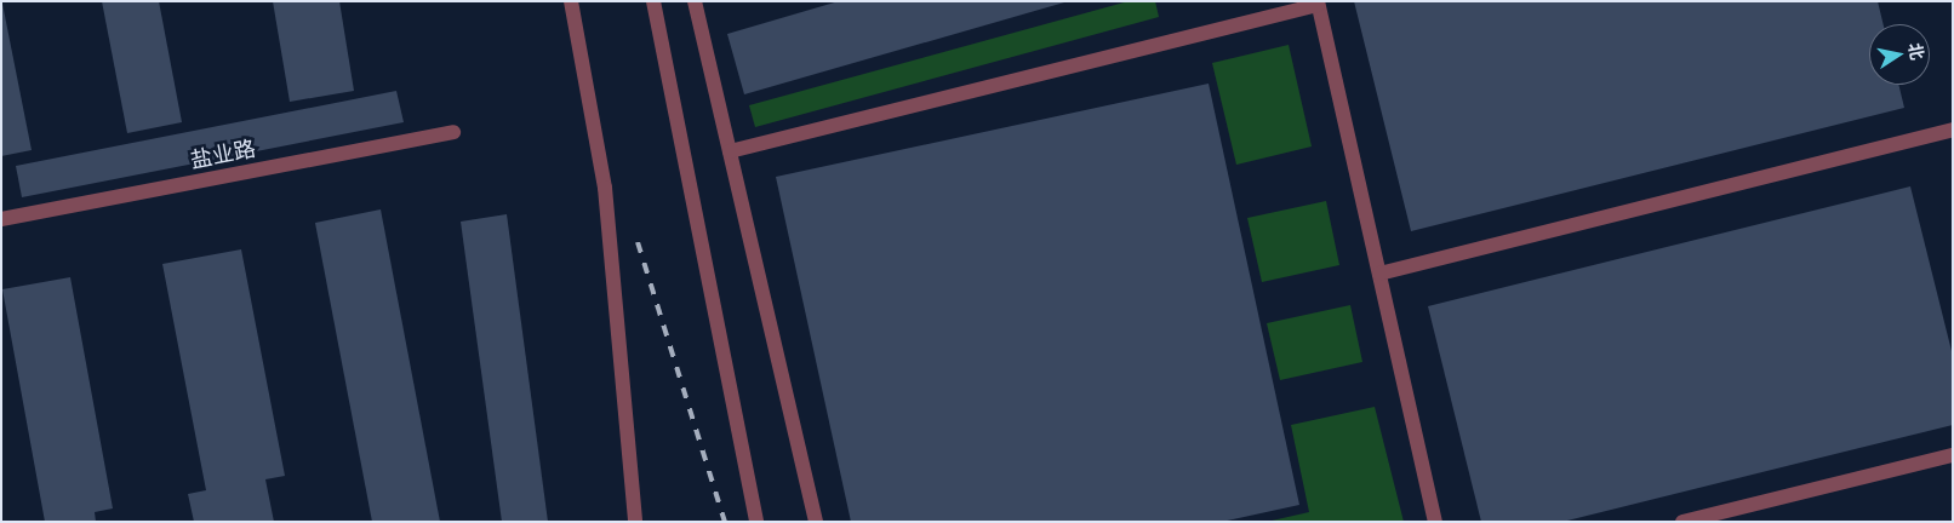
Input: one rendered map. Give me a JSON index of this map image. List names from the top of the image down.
{
  "streets": {
    "street": ["盐业路"]
  },
  "north": "right"
}
